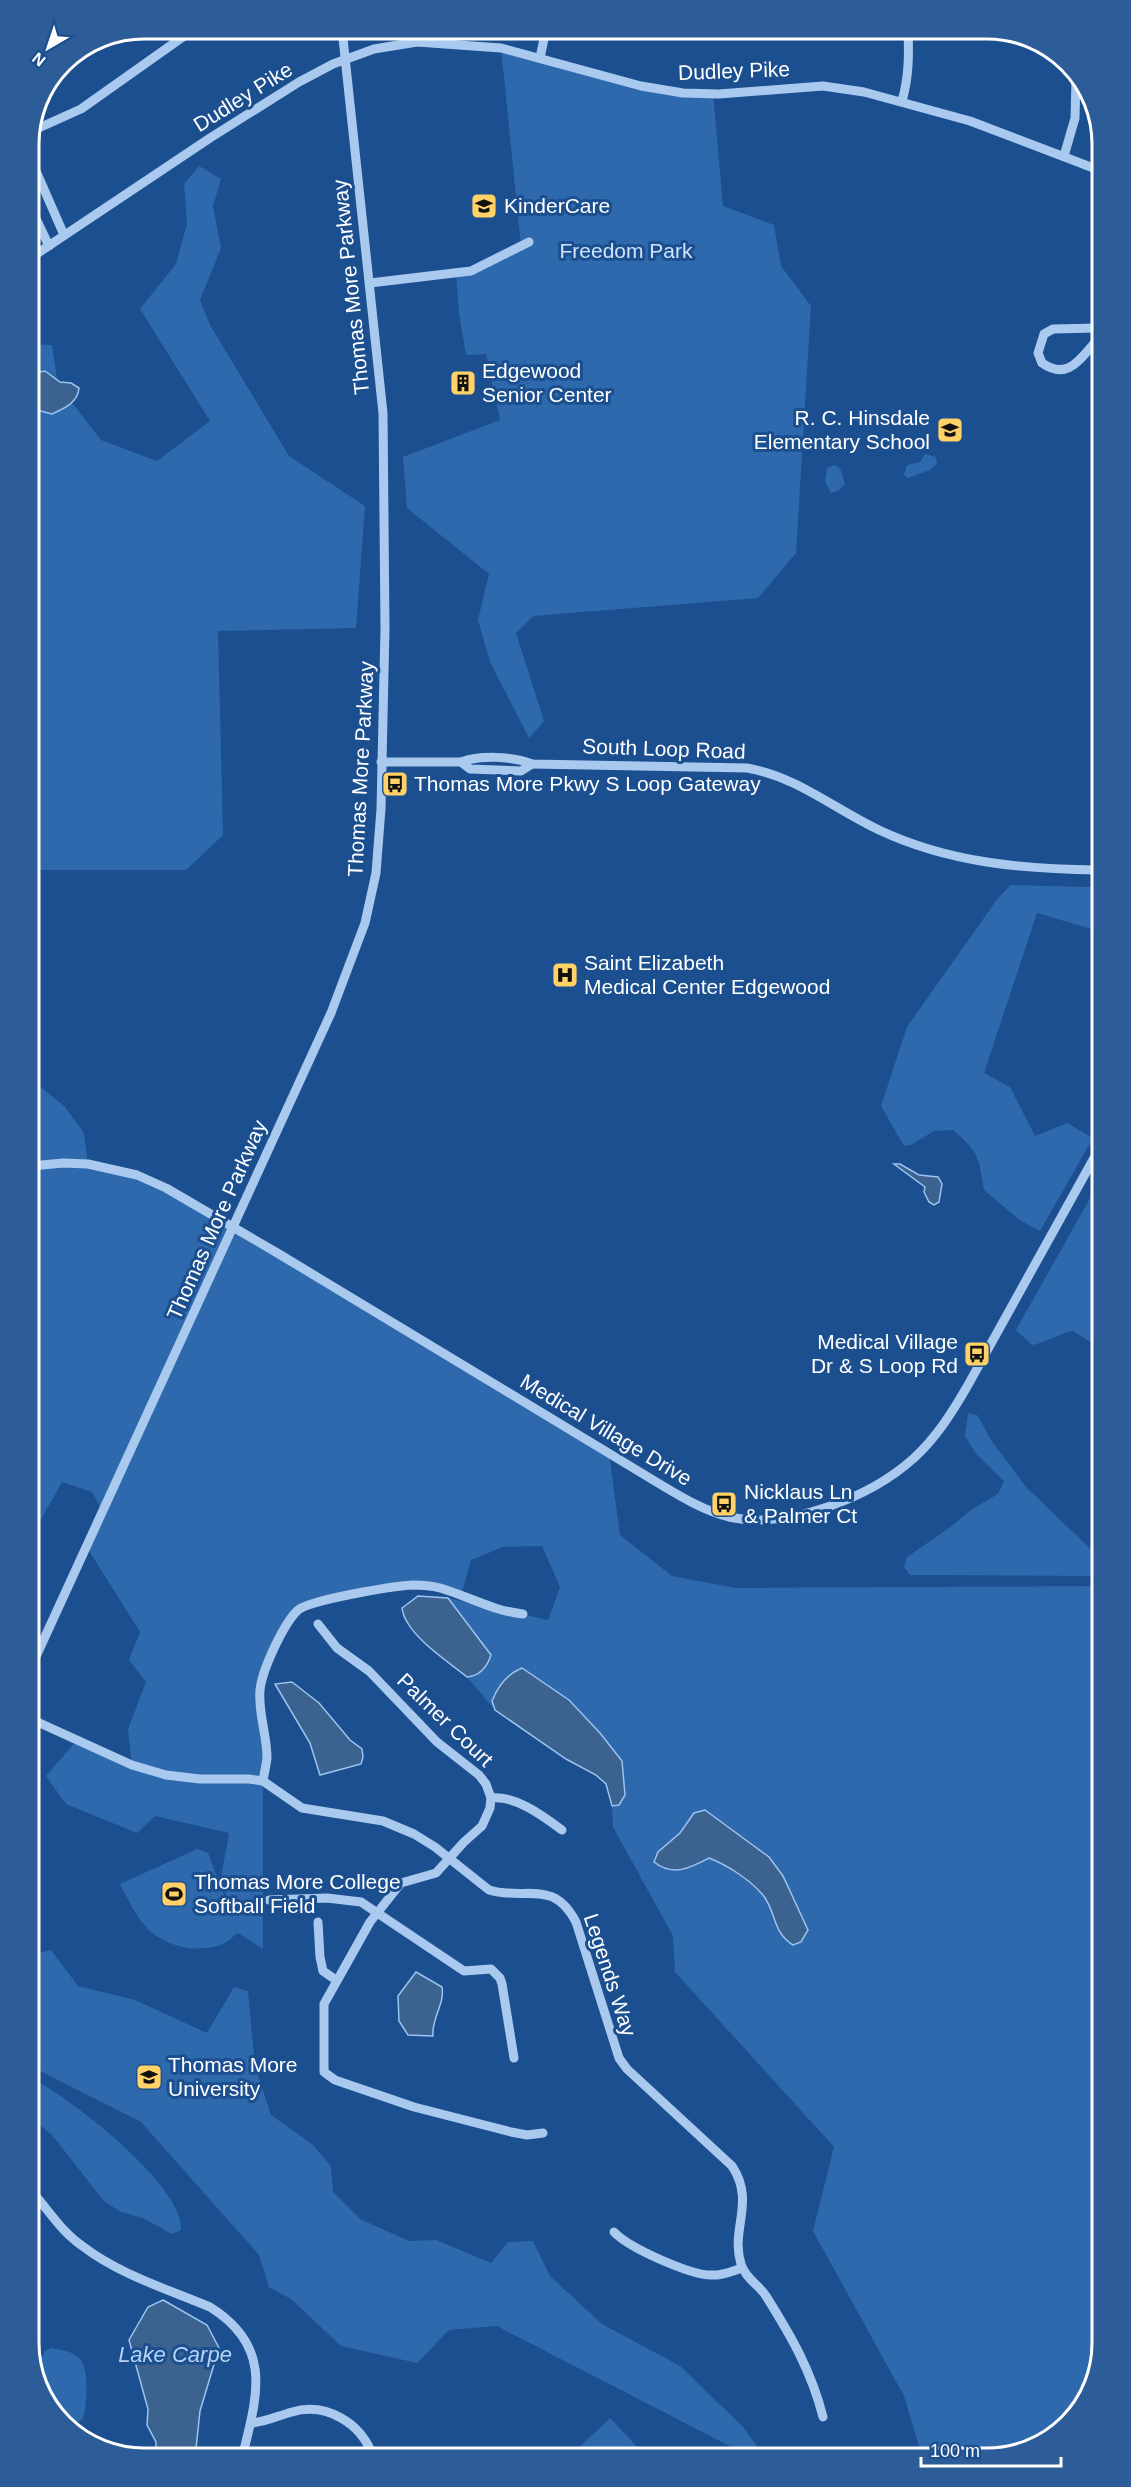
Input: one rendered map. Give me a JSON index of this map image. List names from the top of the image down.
{
  "streets": {
    "street": [
      "Dudley Pike",
      "Thomas More Parkway",
      "South Loop Road",
      "Medical Village Drive",
      "Palmer Court",
      "Legends Way"
    ]
  },
  "crossings": [
    ["Dudley Pike", "Thomas More Parkway"],
    ["Thomas More Parkway", "South Loop Road"],
    ["Thomas More Parkway", "Medical Village Drive"],
    ["Palmer Court", "Legends Way"]
  ],
  "water": ["Lake Carpe"],
  "parks": ["Freedom Park"],
  "places": {
    "school or university": ["KinderCare", "R. C. Hinsdale Elementary School", "Thomas More University"],
    "building": ["Edgewood Senior Center"],
    "bus stop": ["Thomas More Pkwy S Loop Gateway", "Medical Village Dr & S Loop Rd", "Nicklaus Ln & Palmer Ct"],
    "hospital": ["Saint Elizabeth Medical Center Edgewood"],
    "sports": ["Thomas More College Softball Field"]
  },
  "scale_bar": "100 m",
  "north": "bottom left"
}
